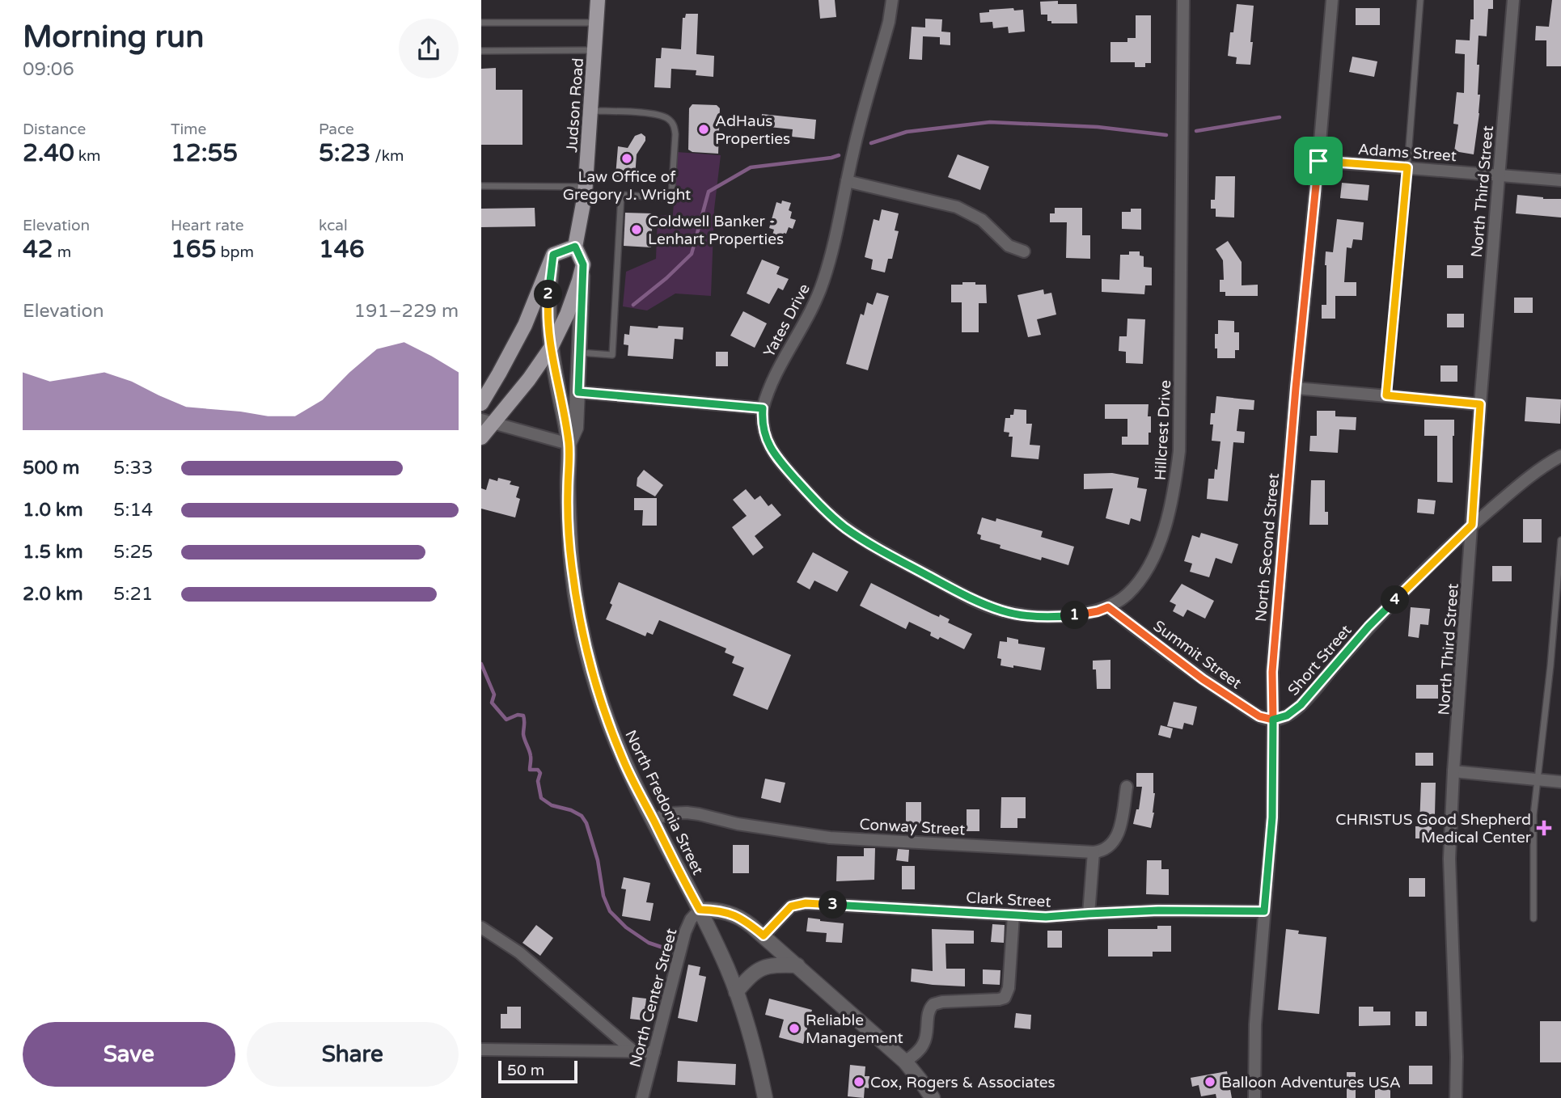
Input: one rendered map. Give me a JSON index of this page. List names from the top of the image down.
{
  "streets": {
    "main road": ["Judson Road"],
    "street": [
      "Adams Street",
      "North Third Street",
      "Yates Drive",
      "Hillcrest Drive",
      "North Second Street",
      "Summit Street",
      "Short Street",
      "North Fredonia Street",
      "Conway Street",
      "Clark Street",
      "North Center Street"
    ]
  },
  "crossings": [
    ["Adams Street", "North Third Street"],
    ["Adams Street", "North Second Street"],
    ["North Third Street", "Short Street"],
    ["Yates Drive", "Hillcrest Drive"],
    ["Hillcrest Drive", "Summit Street"],
    ["North Second Street", "Summit Street"],
    ["North Second Street", "Short Street"],
    ["North Second Street", "Clark Street"],
    ["Summit Street", "Short Street"],
    ["North Fredonia Street", "Conway Street"],
    ["North Fredonia Street", "North Center Street"]
  ],
  "places": {
    "other": [
      "AdHaus Properties",
      "Law Office of Gregory J. Wright",
      "Coldwell Banker - Lenhart Properties",
      "Reliable Management",
      "Cox, Rogers & Associates",
      "Balloon Adventures USA"
    ],
    "health": ["CHRISTUS Good Shepherd Medical Center"]
  },
  "scale_bar": "50 m",
  "page": {
    "heading": ["Morning run", "09:06"],
    "stats": [
      ["Distance", "2.40 km"],
      ["Time", "12:55"],
      ["Pace", "5:23 /km"],
      ["Elevation", "42 m"],
      ["Heart rate", "165 bpm"],
      ["kcal", "146"]
    ],
    "pins": [
      "2",
      "4",
      "1",
      "3"
    ],
    "chart": ["Elevation", "191–229 m"],
    "list": [
      {
        "name": "500 m",
        "note": "5:33"
      },
      {
        "name": "1.0 km",
        "note": "5:14"
      },
      {
        "name": "1.5 km",
        "note": "5:25"
      },
      {
        "name": "2.0 km",
        "note": "5:21"
      }
    ],
    "buttons": ["Save", "Share"],
    "scale": "50 m"
  }
}
